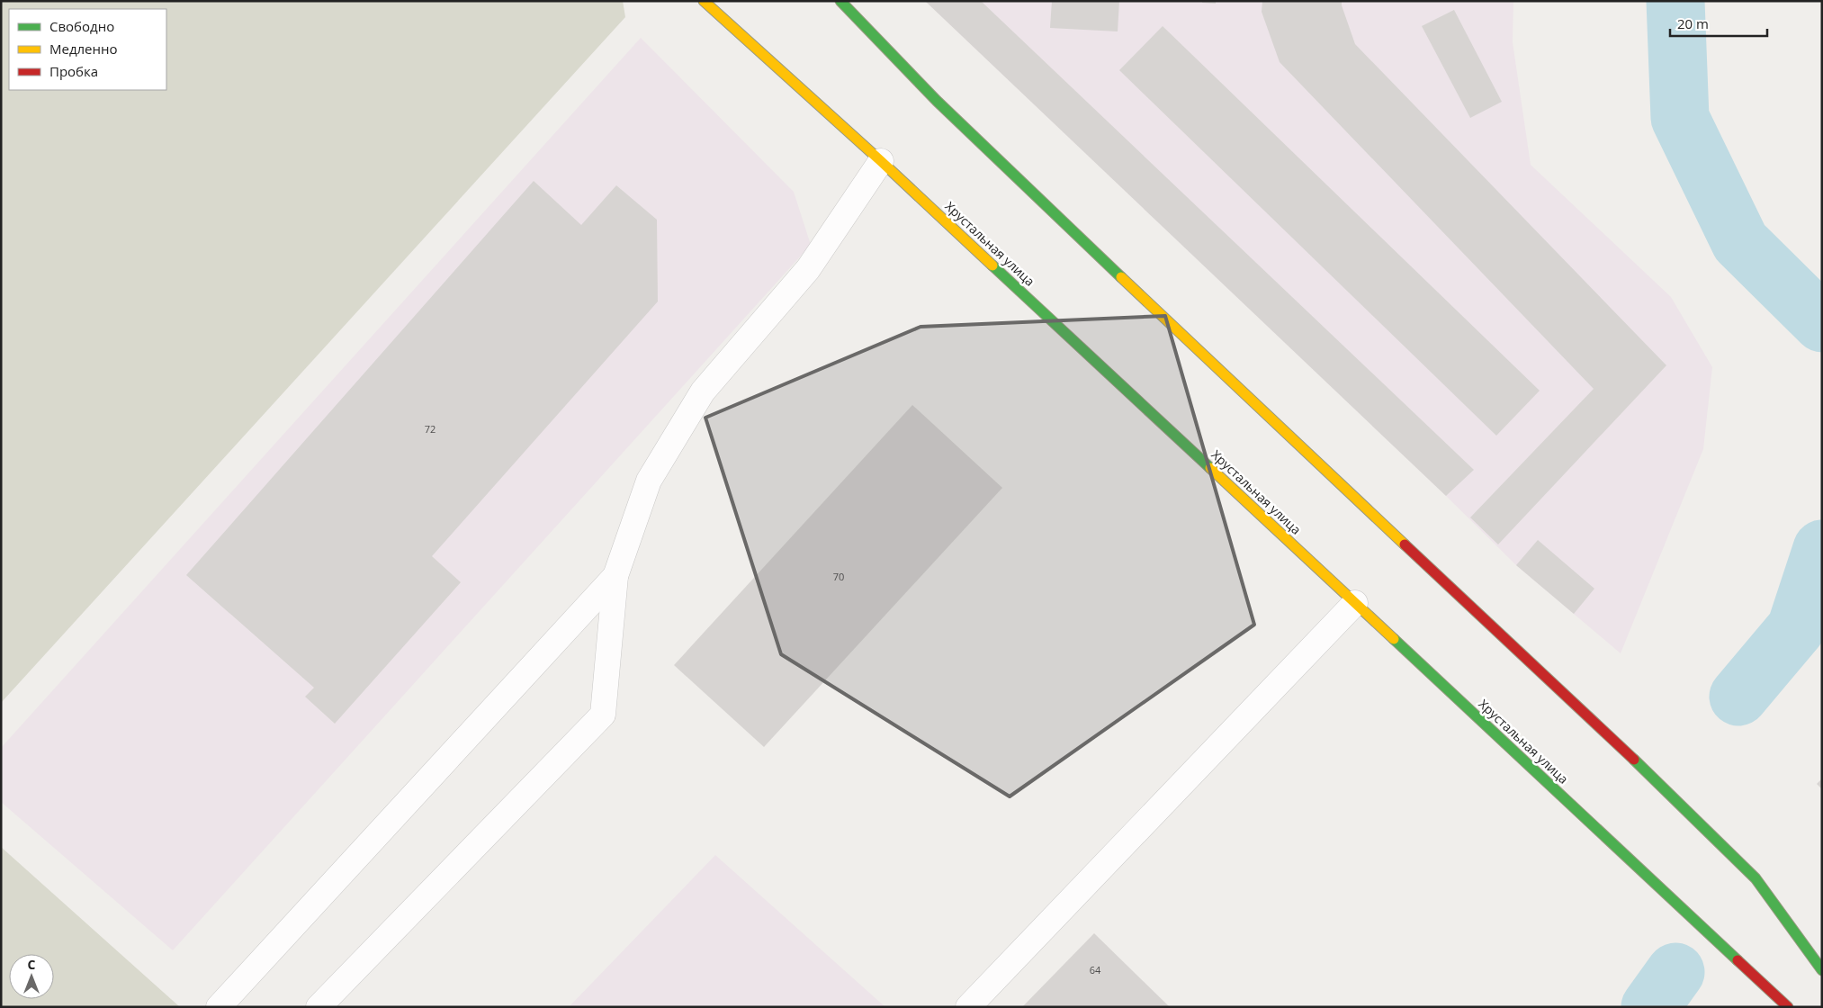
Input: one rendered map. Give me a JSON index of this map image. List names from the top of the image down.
{
  "streets": {
    "street": ["Хрустальная улица"]
  },
  "house_numbers": ["72", "70", "64"],
  "legend": ["Свободно", "Медленно", "Пробка"],
  "scale_bar": "20 m",
  "north": "top"
}
